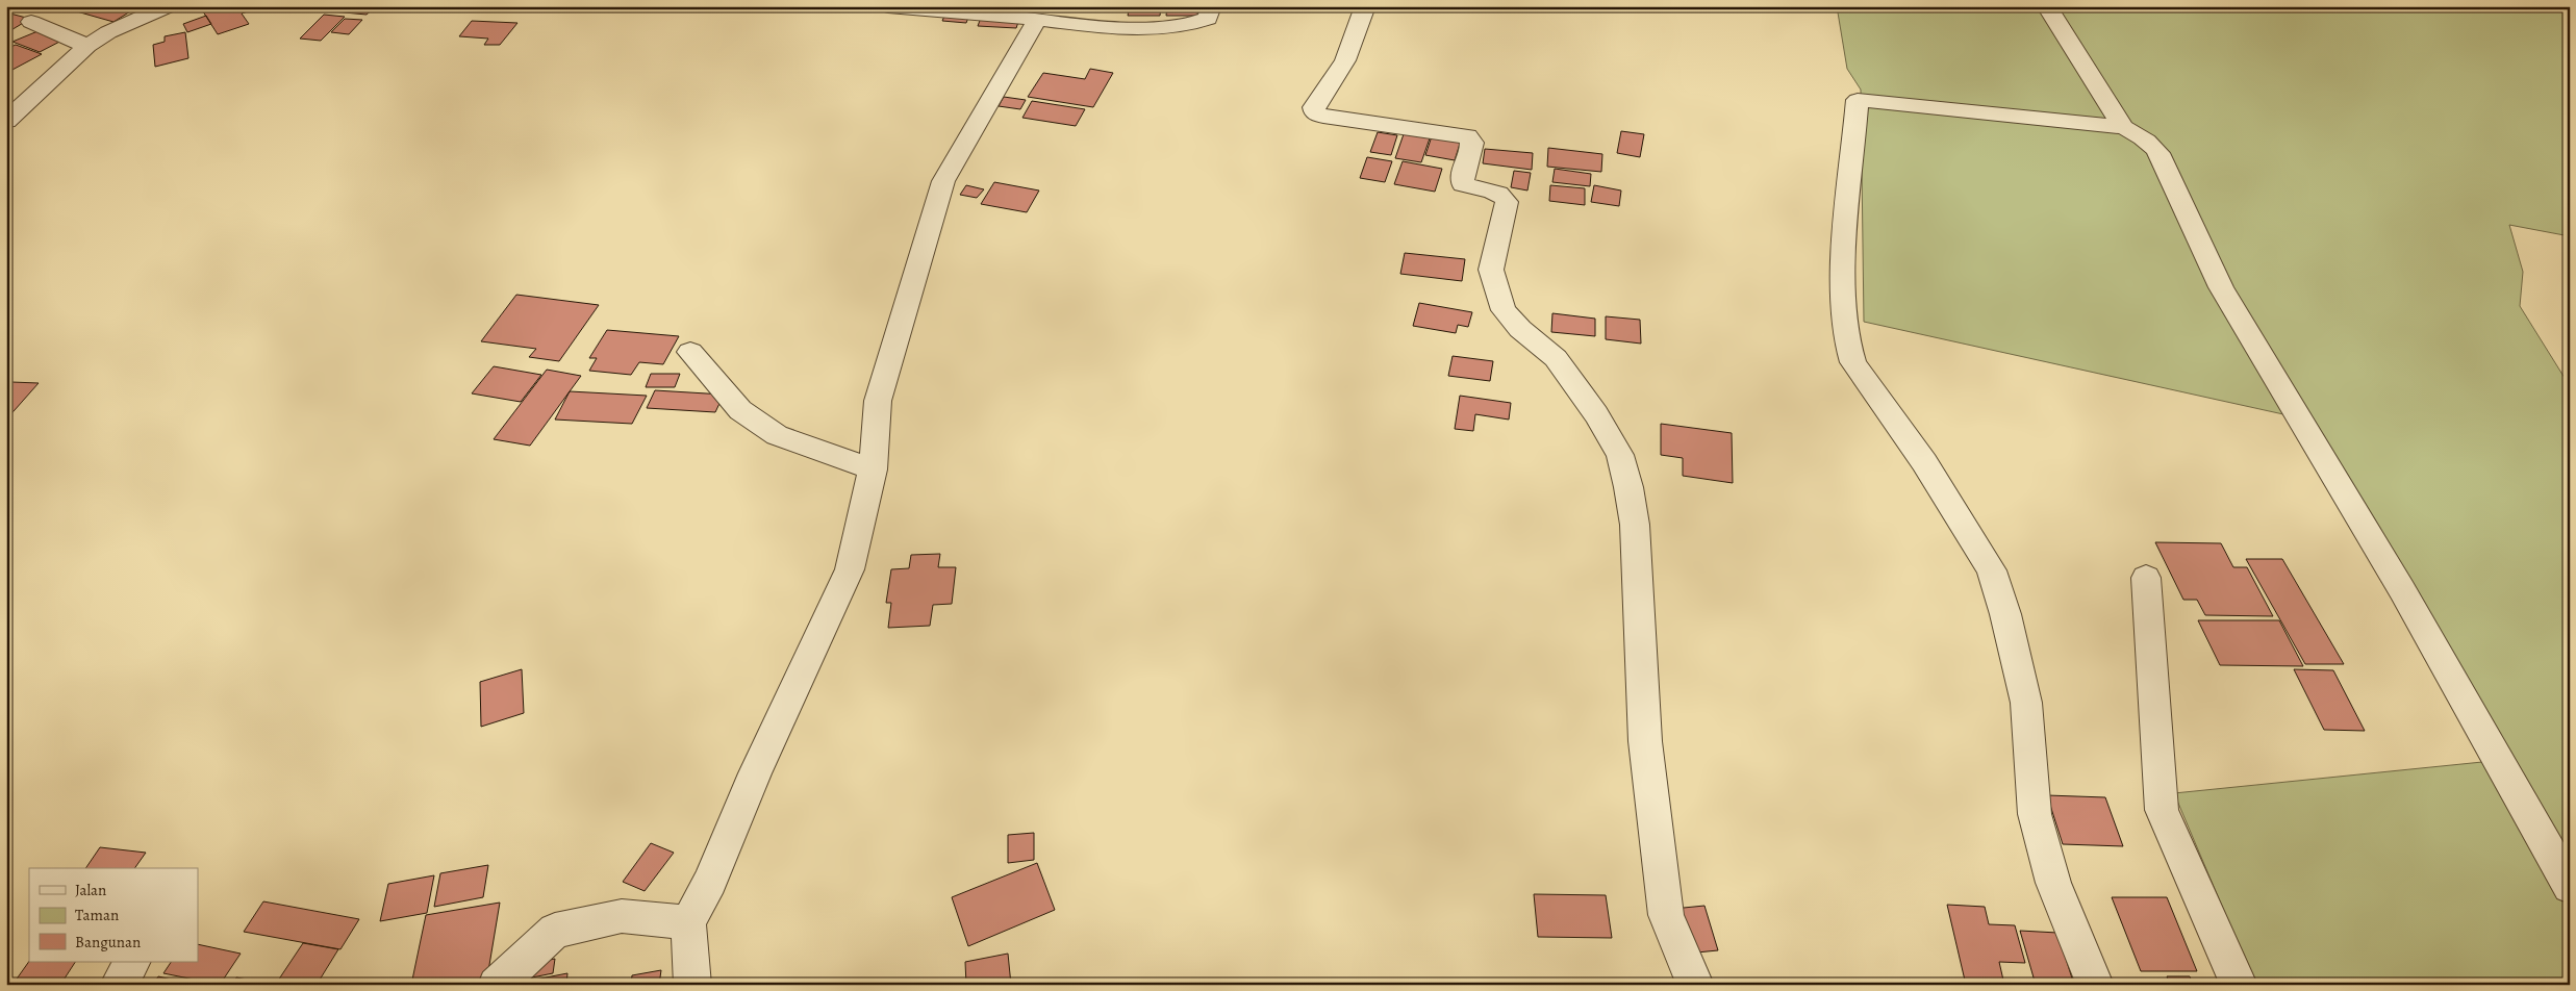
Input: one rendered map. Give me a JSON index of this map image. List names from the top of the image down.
{
  "legend": ["Jalan", "Taman", "Bangunan"]
}
